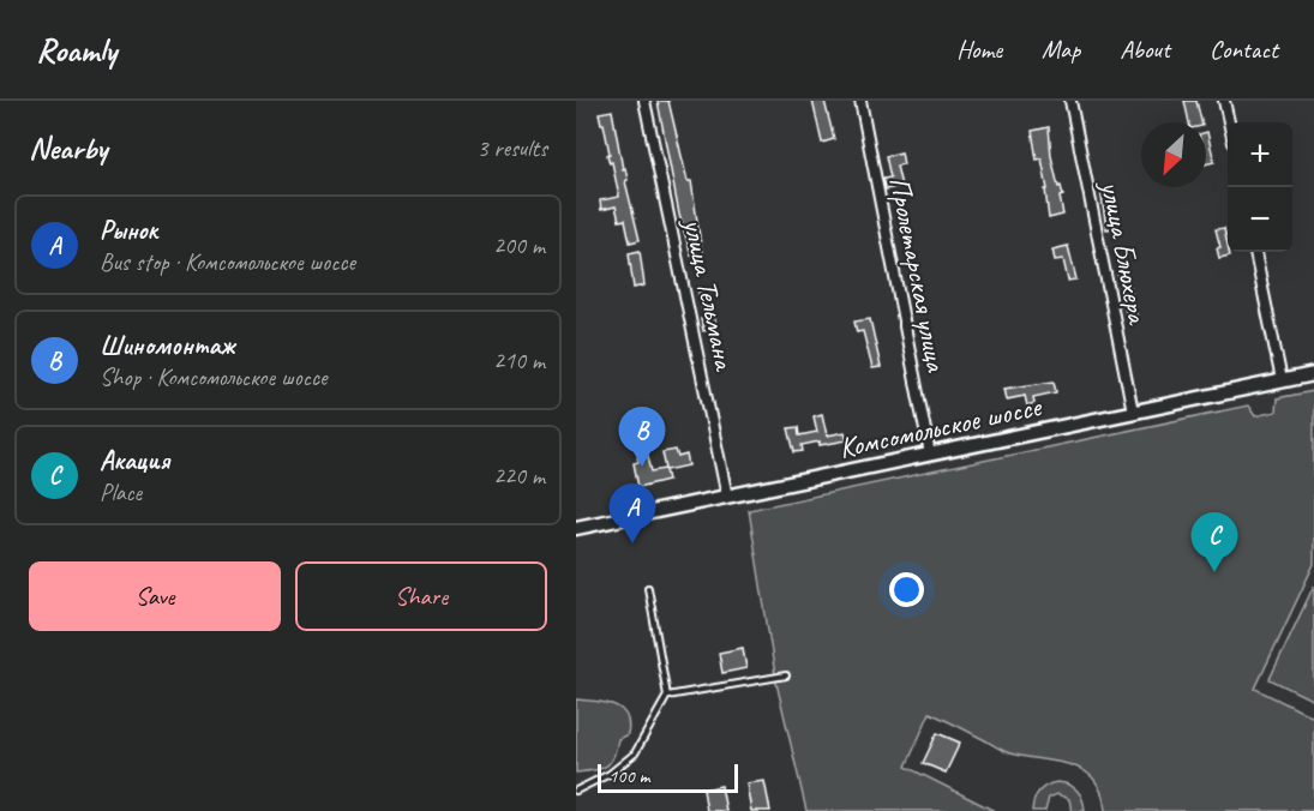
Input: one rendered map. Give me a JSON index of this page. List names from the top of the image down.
{
  "streets": {
    "main road": ["Комсомольское шоссе"],
    "street": ["улица Блюхера", "Пролетарская улица", "улица Тельмана"]
  },
  "crossings": [
    ["улица Блюхера", "Комсомольское шоссе"],
    ["Пролетарская улица", "Комсомольское шоссе"],
    ["улица Тельмана", "Комсомольское шоссе"]
  ],
  "scale_bar": "100 m",
  "north": "bottom left",
  "page": {
    "header": "Roamly",
    "nav": [
      "Home",
      "Map",
      "About",
      "Contact"
    ],
    "heading": ["Nearby", "3 results"],
    "map_buttons": ["+", "−"],
    "list": [
      {
        "mark": "A",
        "name": "Рынок",
        "note": "Bus stop · Комсомольское шоссе",
        "value": "200 m"
      },
      {
        "mark": "B",
        "name": "Шиномонтаж",
        "note": "Shop · Комсомольское шоссе",
        "value": "210 m"
      },
      {
        "mark": "C",
        "name": "Акация",
        "note": "Place",
        "value": "220 m"
      }
    ],
    "pins": ["B", "A", "C"],
    "buttons": ["Save", "Share"],
    "scale": "100 m"
  }
}
